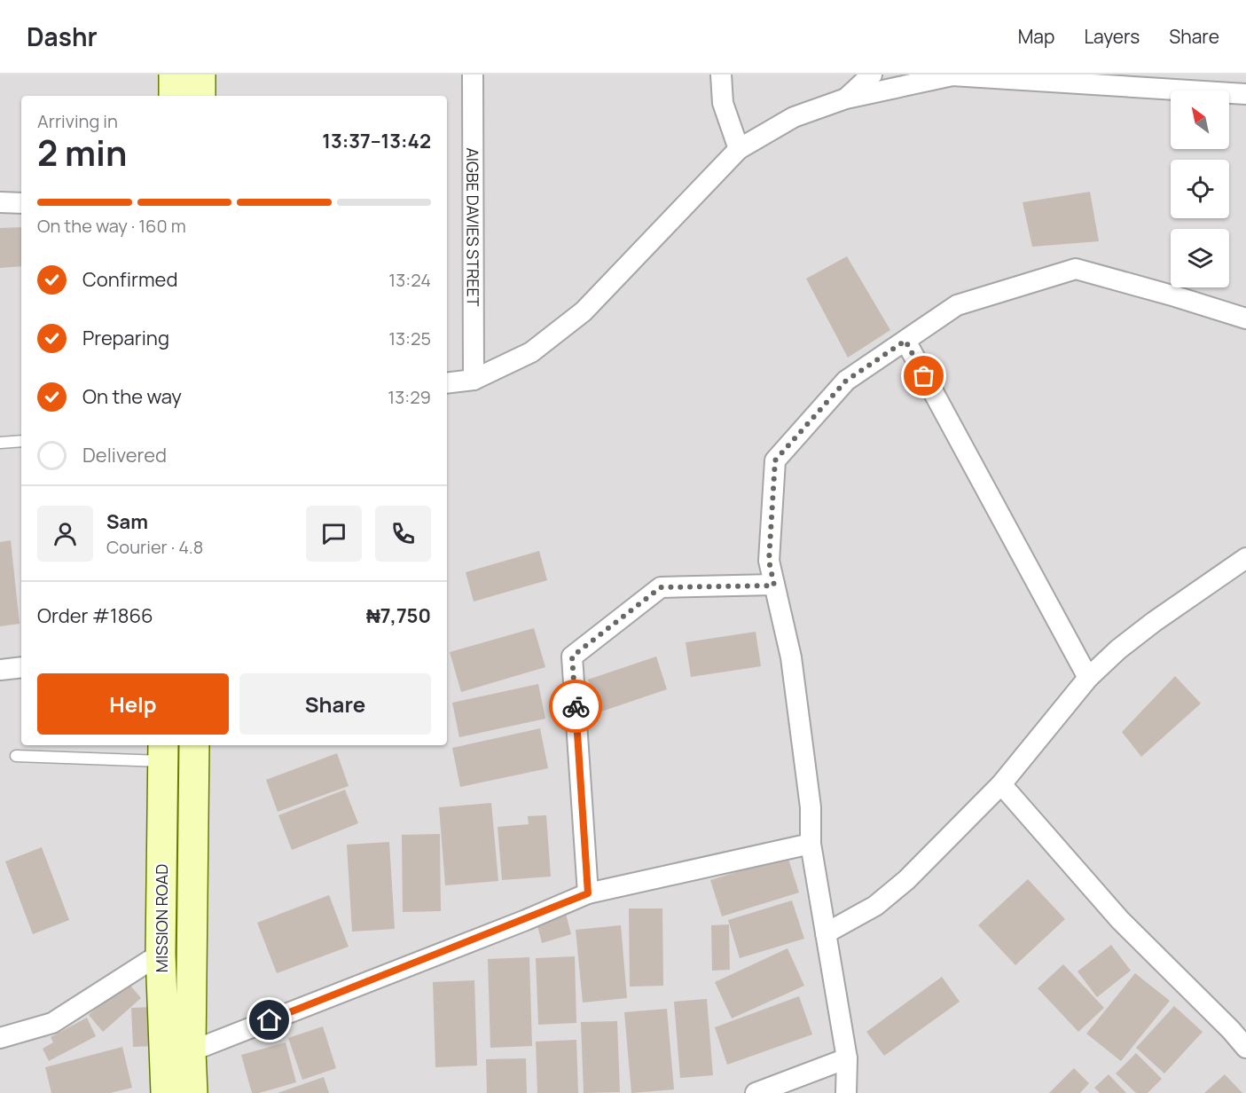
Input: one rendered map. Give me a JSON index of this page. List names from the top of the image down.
{
  "streets": {
    "street": ["AIGBE DAVIES STREET", "MISSION ROAD"]
  },
  "north": "top left",
  "page": {
    "header": "Dashr",
    "nav": ["Map", "Layers", "Share"],
    "heading": ["2 min", "Arriving in", "13:37–13:42"],
    "panel": [
      "Sam",
      "Courier · 4.8",
      "Order #1866",
      "₦7,750"
    ],
    "bar": "On the way · 160 m",
    "list": [
      ["Confirmed", "13:24"],
      ["Preparing", "13:25"],
      ["On the way", "13:29"],
      "Delivered"
    ],
    "buttons": ["Help", "Share"]
  }
}
